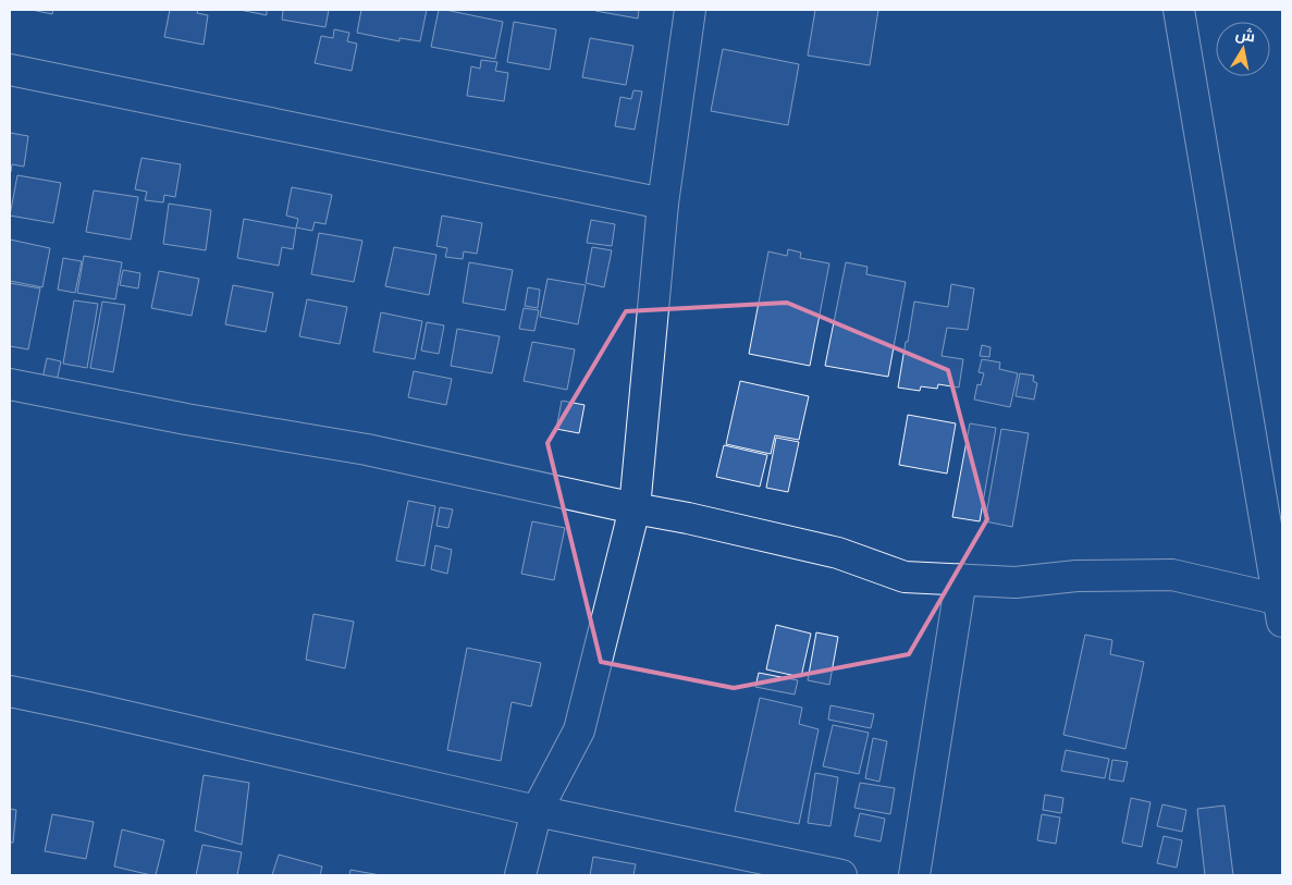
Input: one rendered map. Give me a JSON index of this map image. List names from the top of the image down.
{
  "north": "top"
}
